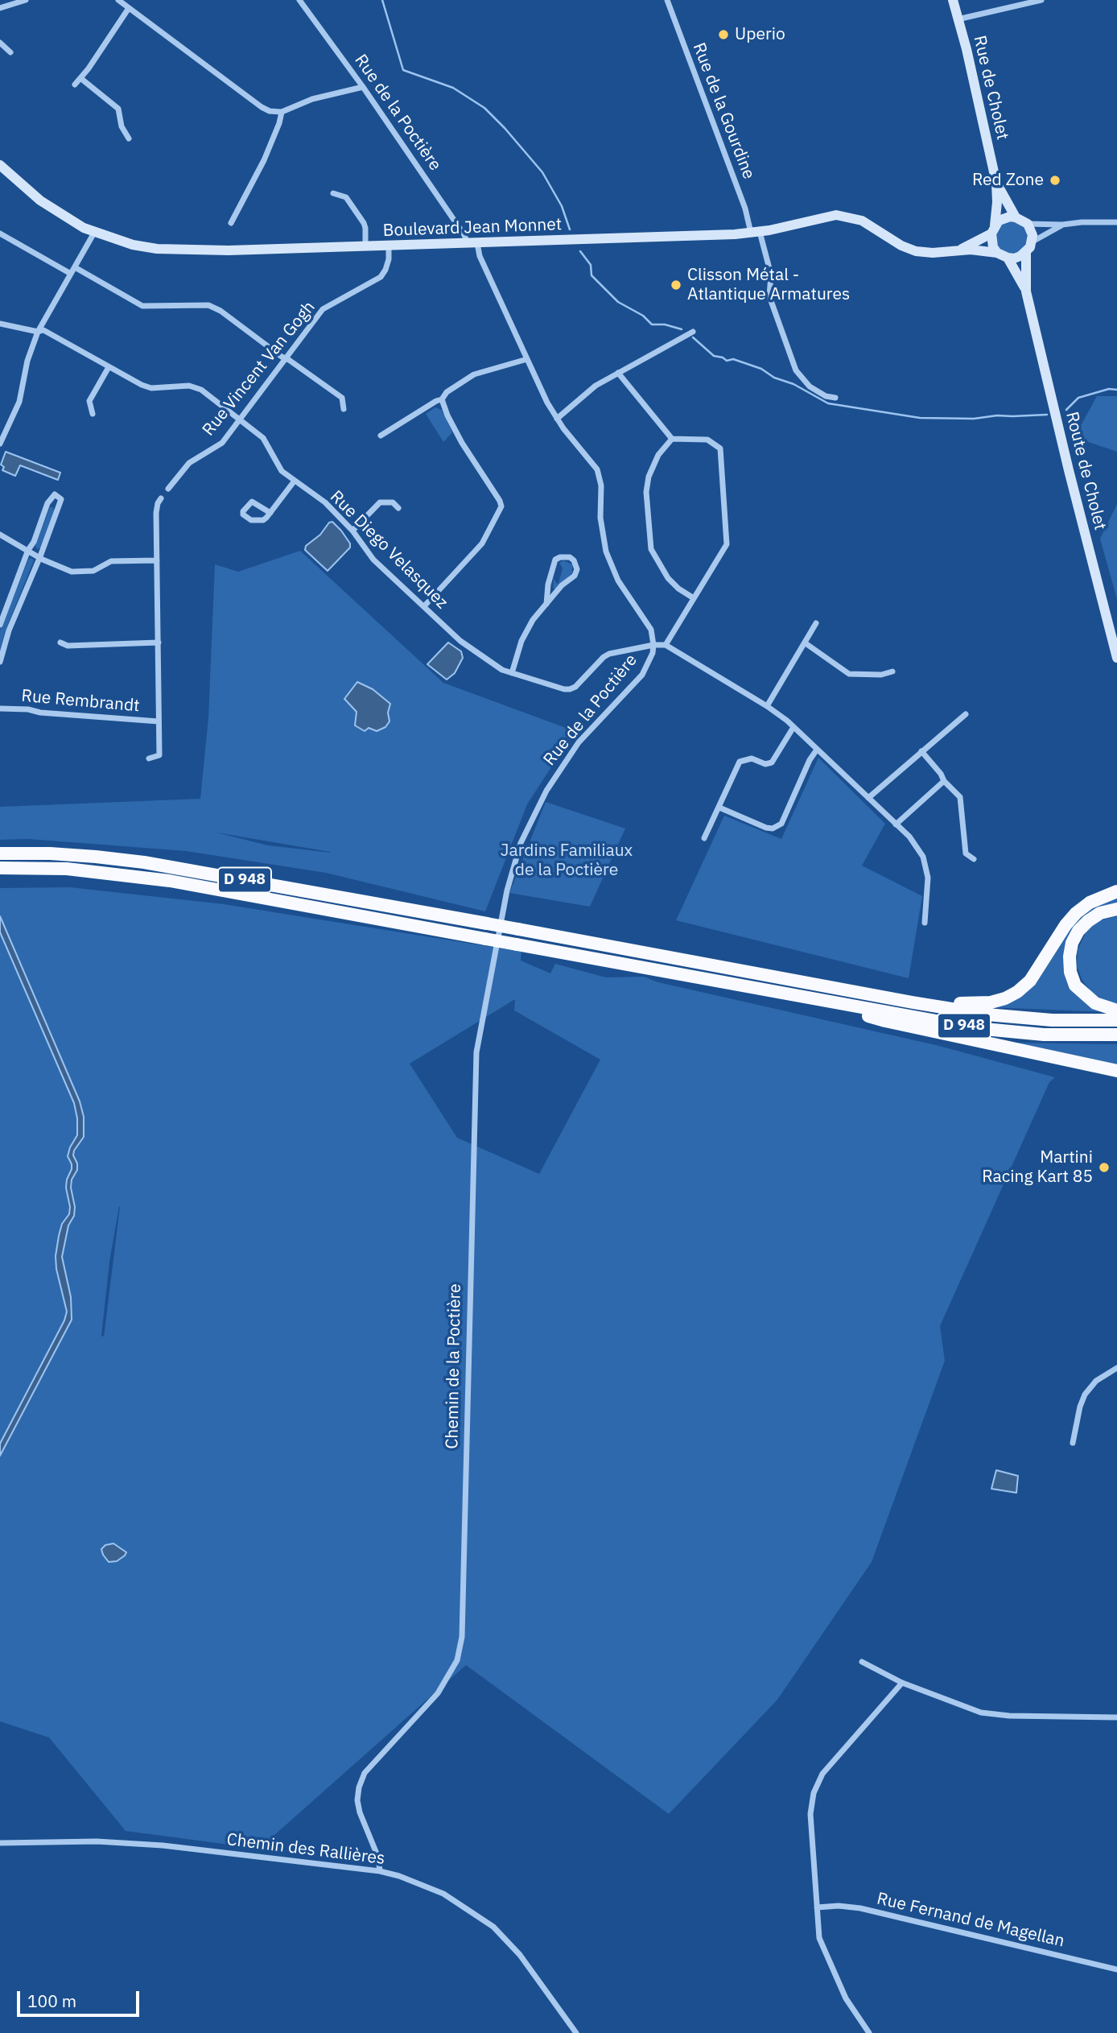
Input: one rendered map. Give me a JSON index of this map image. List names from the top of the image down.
{
  "streets": {
    "highway": ["D 948"],
    "main road": ["Rue de Cholet", "Boulevard Jean Monnet", "Route de Cholet"],
    "street": [
      "Rue de la Gourdine",
      "Rue de la Poctière",
      "Rue Vincent Van Gogh",
      "Rue Diego Velasquez",
      "Rue Rembrandt",
      "Chemin de la Poctière",
      "Chemin des Rallières",
      "Rue Fernand de Magellan"
    ]
  },
  "crossings": [
    ["Rue de Cholet", "Route de Cholet"],
    ["Rue de la Gourdine", "Boulevard Jean Monnet"],
    ["Rue de la Poctière", "Boulevard Jean Monnet"],
    ["Rue de la Poctière", "Rue Diego Velasquez"],
    ["Rue de la Poctière", "Chemin de la Poctière"],
    ["Boulevard Jean Monnet", "Rue Vincent Van Gogh"],
    ["Rue Vincent Van Gogh", "Rue Diego Velasquez"],
    ["Chemin de la Poctière", "Chemin des Rallières"]
  ],
  "parks": ["Jardins Familiaux de la Poctière"],
  "places": [
    "Uperio",
    "Red Zone",
    "Clisson Métal - Atlantique Armatures",
    "Martini Racing Kart 85"
  ],
  "scale_bar": "100 m"
}
